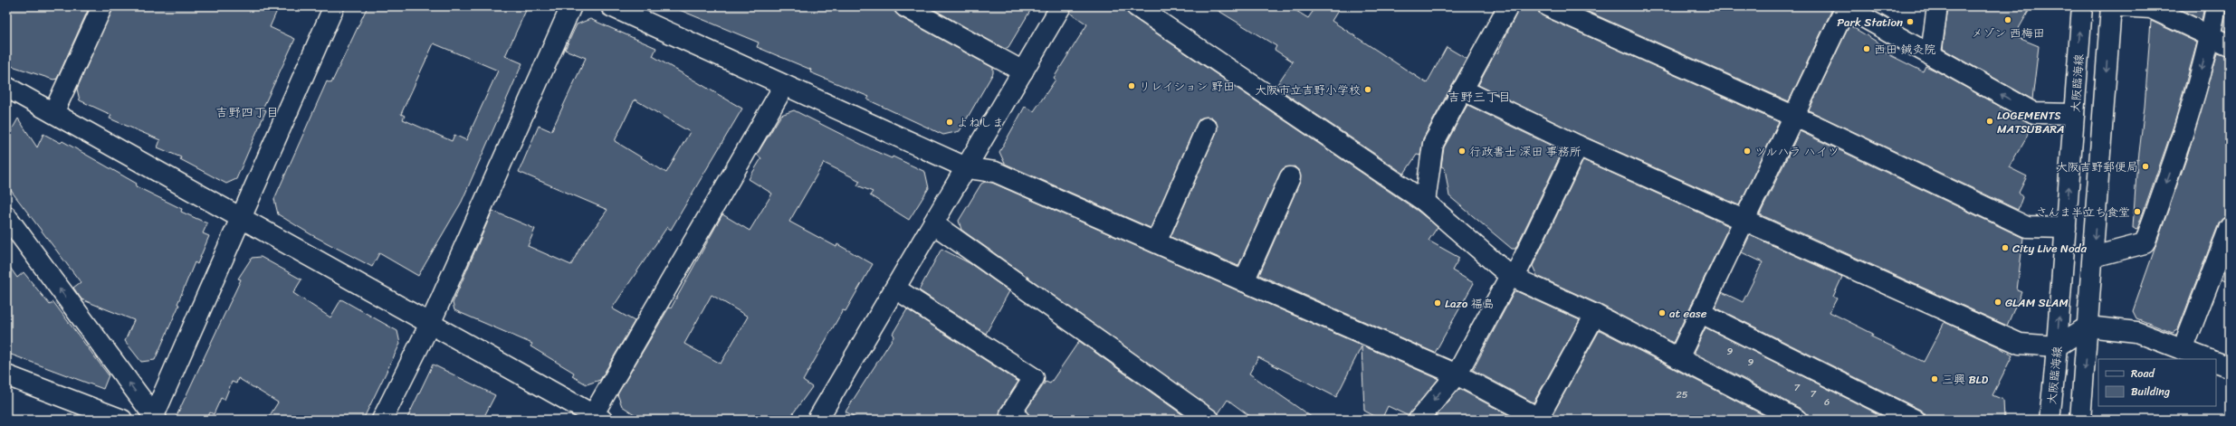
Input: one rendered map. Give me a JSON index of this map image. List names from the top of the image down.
{
  "streets": {
    "street": ["大阪臨海線"]
  },
  "districts": ["吉野三丁目", "吉野四丁目"],
  "places": [
    "メゾン 西梅田",
    "Park Station",
    "西田 鍼灸院",
    "リレイション 野田",
    "大阪市立吉野小学校",
    "LOGEMENTS MATSUBARA",
    "よねしま",
    "行政書士 深田 事務所",
    "ツルハラ ハイツ",
    "大阪吉野郵便局",
    "さんま半立ち食堂",
    "City Live Noda",
    "GLAM SLAM",
    "Lazo 福島",
    "at ease",
    "三興 BLD"
  ],
  "house_numbers": [
    "9",
    "9",
    "7",
    "7",
    "25",
    "6"
  ],
  "legend": ["Road", "Building"]
}
